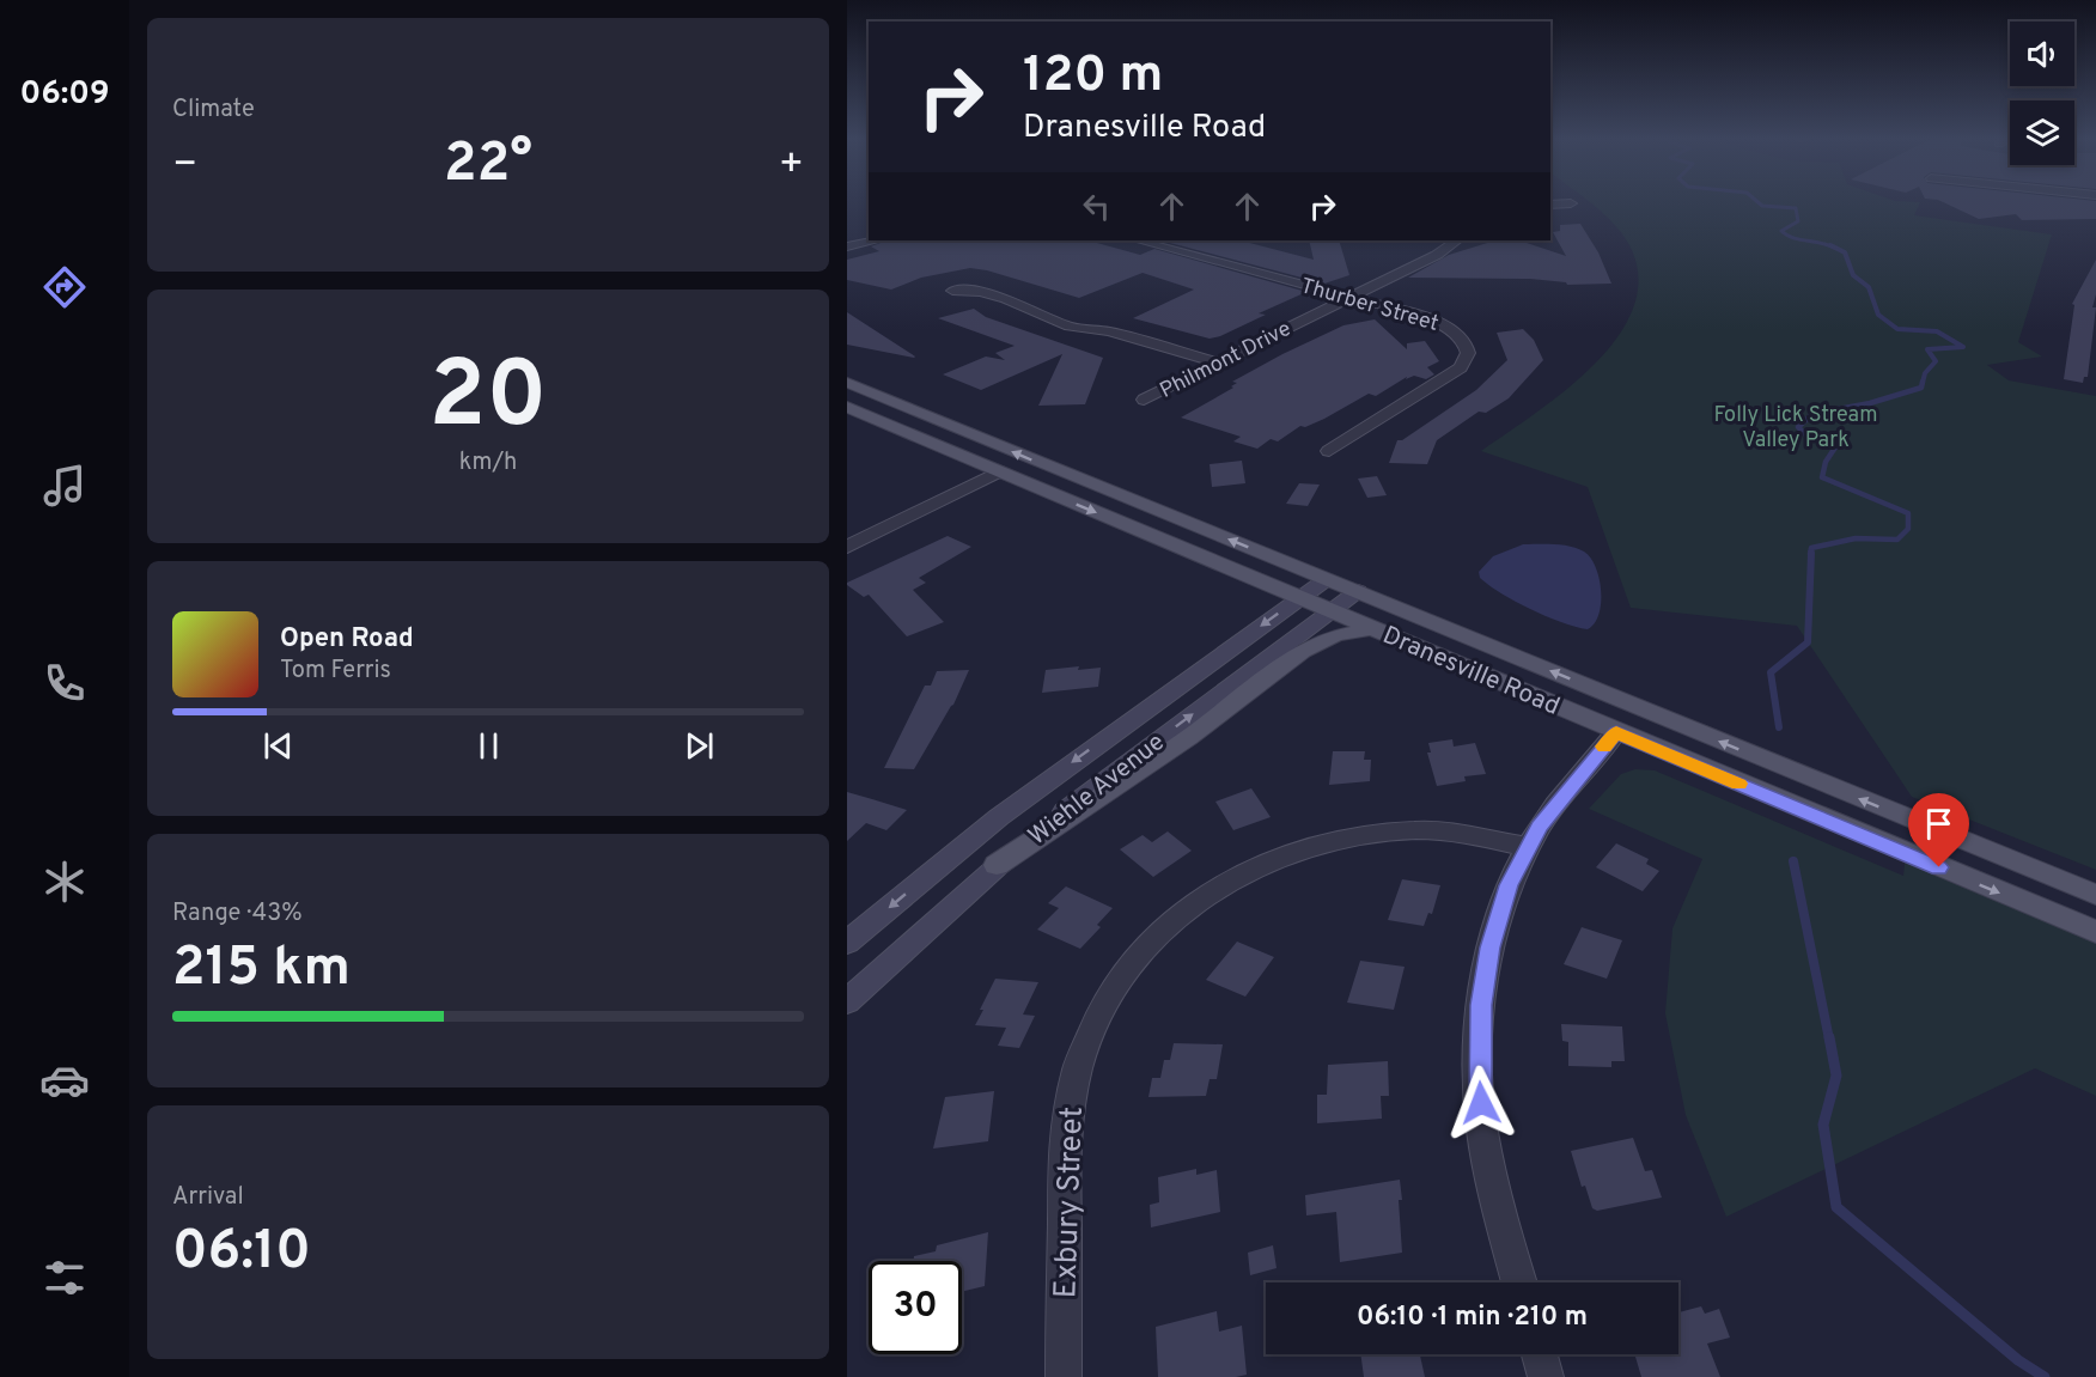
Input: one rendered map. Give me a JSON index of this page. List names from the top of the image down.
{
  "streets": {
    "main road": ["Dranesville Road", "Wiehle Avenue"],
    "street": ["Thurber Street", "Philmont Drive", "Exbury Street"]
  },
  "crossings": [
    ["Thurber Street", "Philmont Drive"],
    ["Dranesville Road", "Wiehle Avenue"]
  ],
  "parks": ["Folly Lick Stream Valley Park"],
  "page": {
    "tabs": "06:09",
    "tile": [
      "Climate",
      ["20", "km/h"],
      ["Range · 43%", "215 km"],
      ["Arrival", "06:10"]
    ],
    "turn": ["120 m", "Dranesville Road"],
    "heat": ["−", "22°", "+"],
    "song": ["Open Road", "Tom Ferris"],
    "limit": "30",
    "trip": "06:10 · 1 min · 210 m"
  }
}
